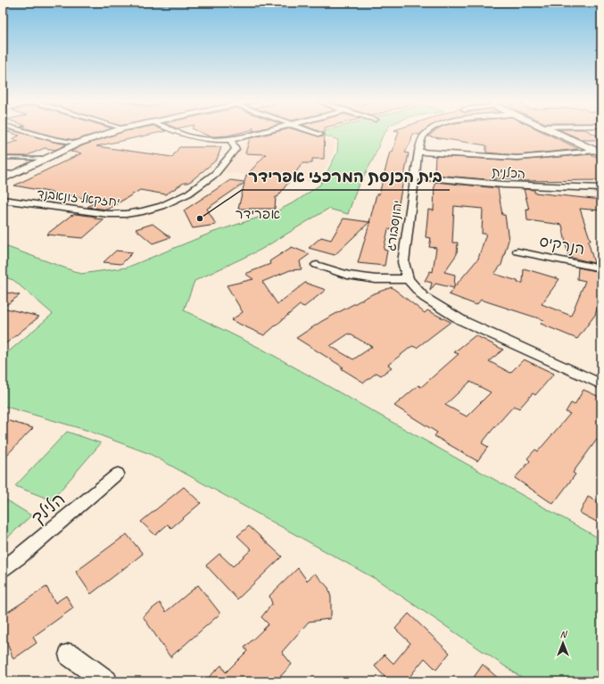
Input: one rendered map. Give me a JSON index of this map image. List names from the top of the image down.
{
  "streets": {
    "street": [
      "הכלנית",
      "יחזקאל זונאבנד",
      "יהונסבורג",
      "הנרקיס",
      "הלילך"
    ]
  },
  "crossings": [
    ["הכלנית", "יהונסבורג"]
  ],
  "districts": ["אפרידר"],
  "places": ["בית הכנסת המרכזי אפרידר"],
  "north": "top"
}
